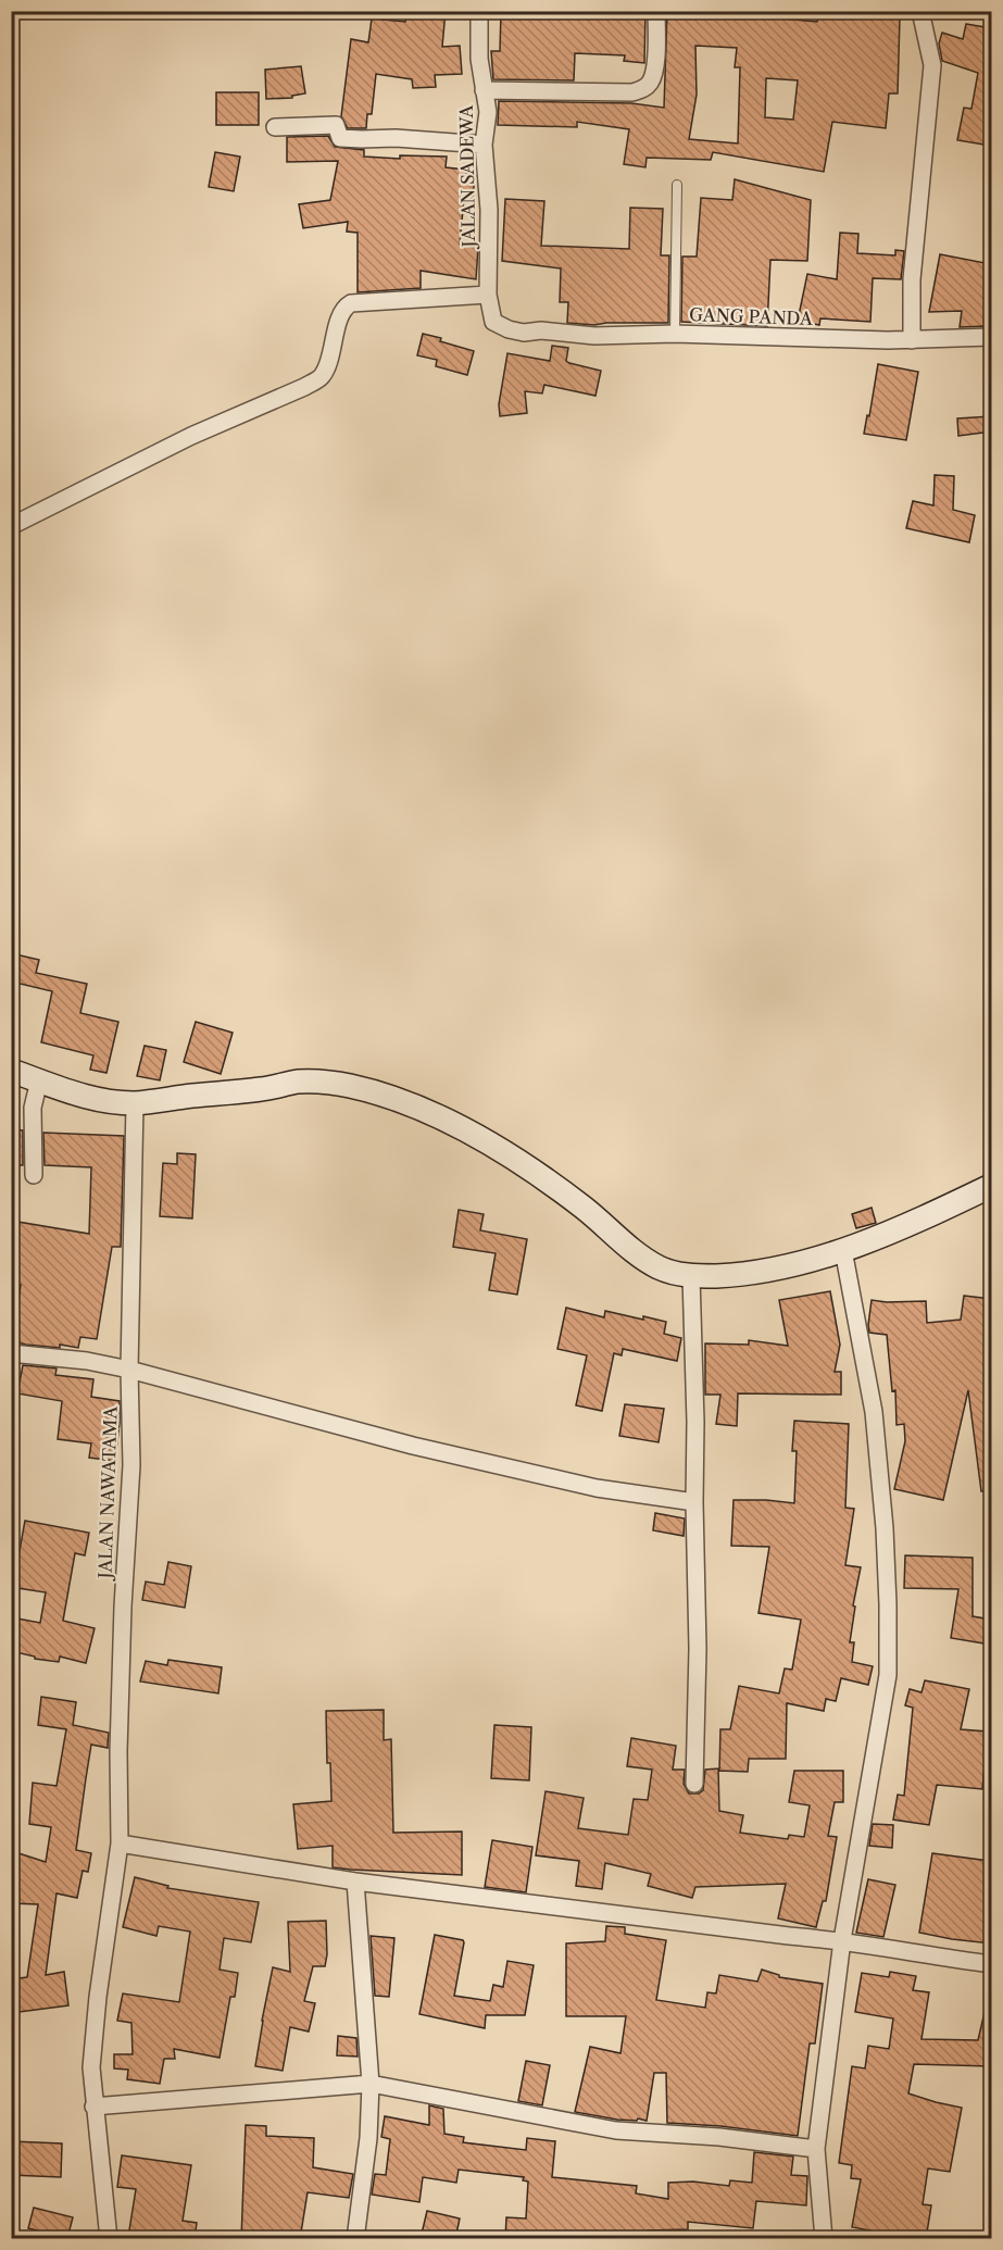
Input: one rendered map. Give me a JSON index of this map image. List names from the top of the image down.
{
  "streets": {
    "street": ["JALAN SADEWA", "GANG PANDA", "JALAN NAWATAMA"]
  },
  "crossings": [
    ["JALAN SADEWA", "GANG PANDA"]
  ]
}
